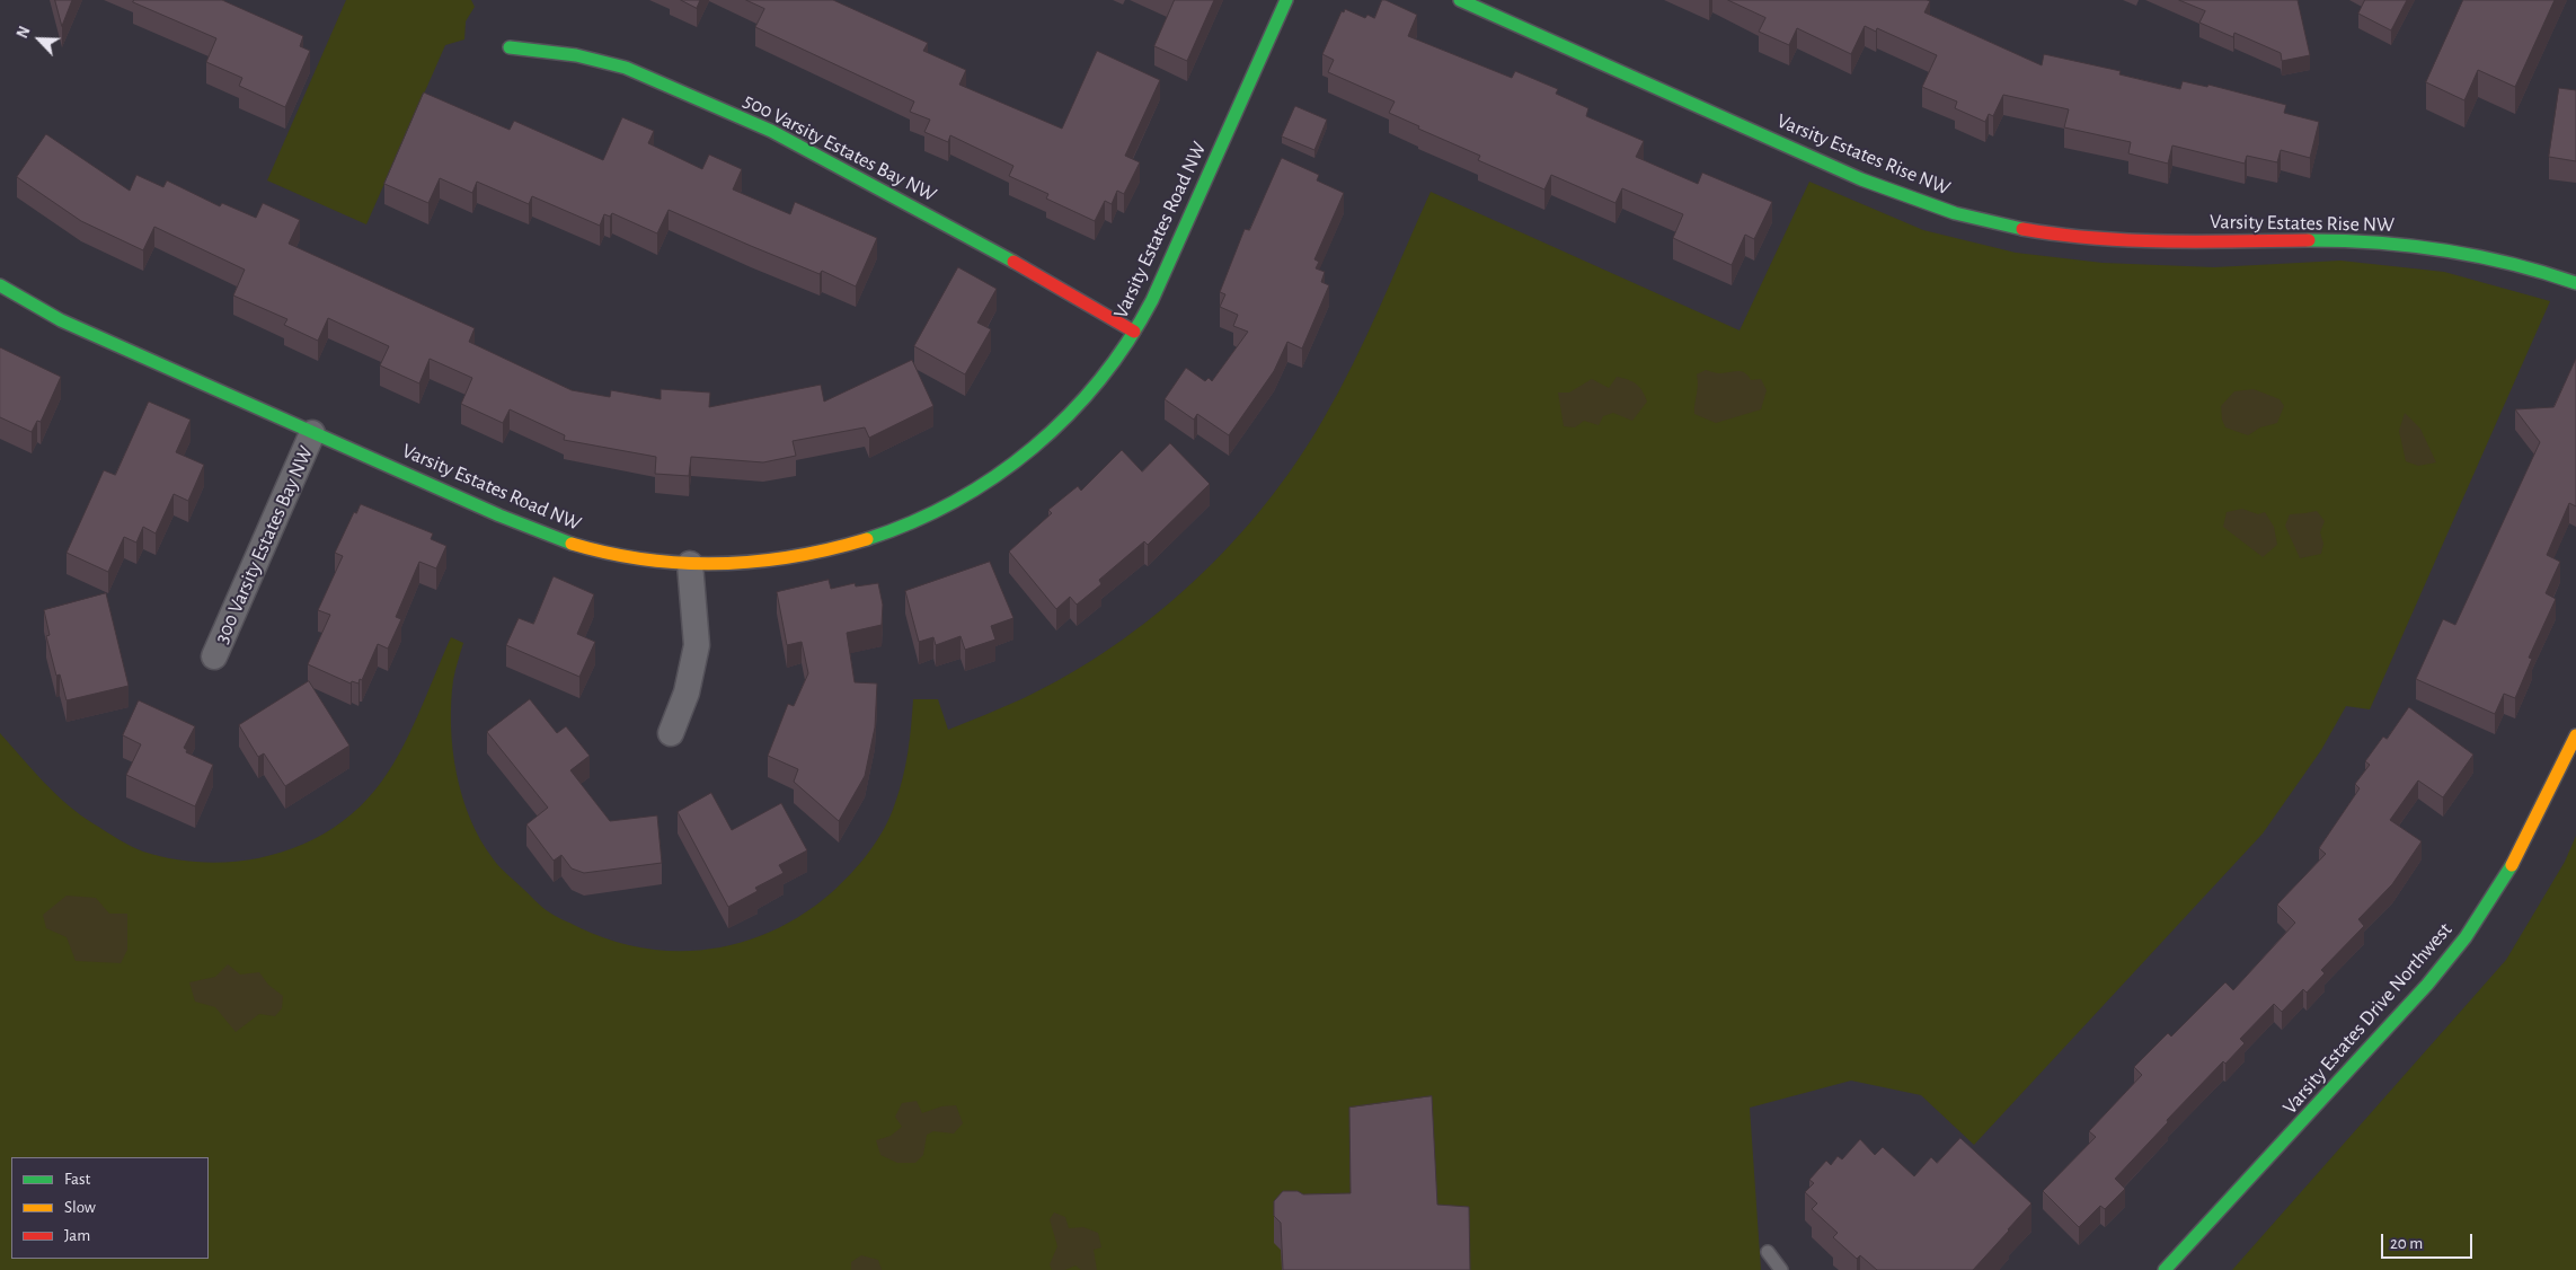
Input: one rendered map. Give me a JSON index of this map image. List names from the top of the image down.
{
  "streets": {
    "street": [
      "500 Varsity Estates Bay NW",
      "Varsity Estates Rise NW",
      "Varsity Estates Road NW",
      "300 Varsity Estates Bay NW",
      "Varsity Estates Drive Northwest"
    ]
  },
  "crossings": [
    ["500 Varsity Estates Bay NW", "Varsity Estates Road NW"],
    ["Varsity Estates Road NW", "300 Varsity Estates Bay NW"]
  ],
  "legend": ["Fast", "Slow", "Jam"],
  "scale_bar": "20 m",
  "north": "top left"
}
